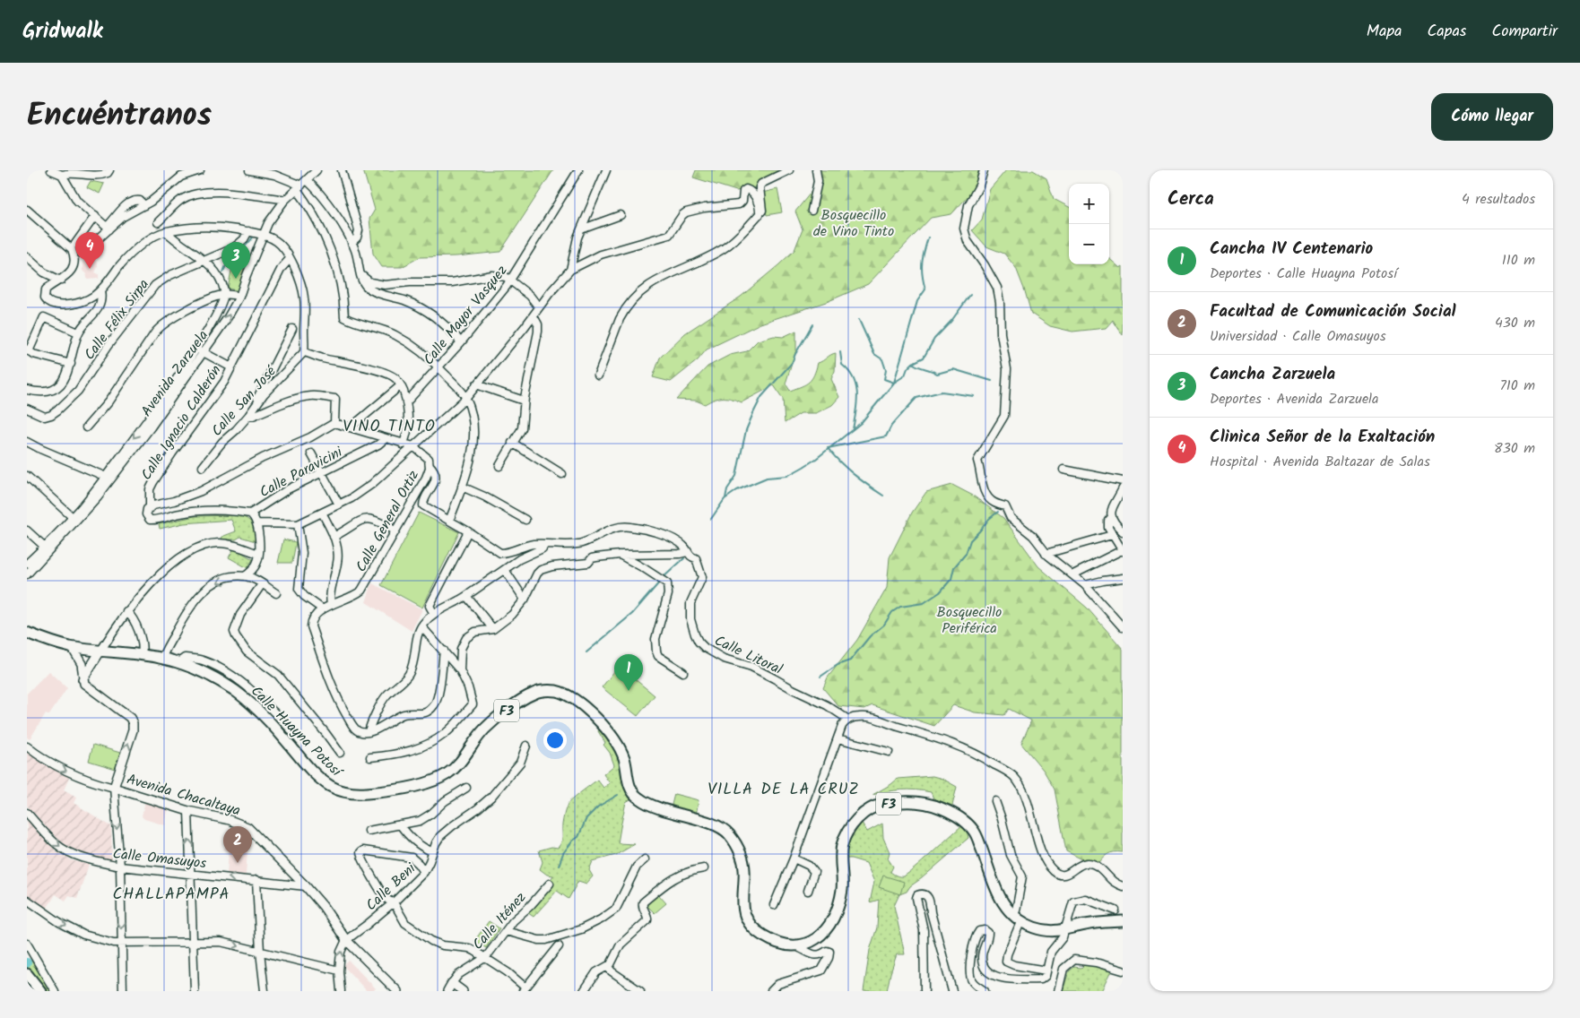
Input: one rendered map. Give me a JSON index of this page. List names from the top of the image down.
{
  "streets": {
    "highway": ["F3", "Calle Huayna Potosí"],
    "main road": ["Avenida Chacaltaya", "Calle Iténez"],
    "street": [
      "Calle Mayor Vasquez",
      "Calle Félix Sirpa",
      "Avenida Zarzuela",
      "Calle San José",
      "Calle Ignacio Calderón",
      "Calle Paravicini",
      "Calle General Ortiz",
      "Calle Litoral",
      "Calle Omasuyos",
      "Calle Beni"
    ]
  },
  "crossings": [
    ["Calle Félix Sirpa", "Avenida Zarzuela"],
    ["Calle Paravicini", "Calle General Ortiz"],
    ["Calle General Ortiz", "Calle Litoral"],
    ["F3", "Calle Huayna Potosí"],
    ["Avenida Chacaltaya", "Calle Omasuyos"],
    ["Avenida Chacaltaya", "Calle Beni"]
  ],
  "districts": ["VINO TINTO", "VILLA DE LA CRUZ", "CHALLAPAMPA"],
  "parks": ["Bosquecillo de Vino Tinto", "Bosquecillo Periférica"],
  "page": {
    "header": "Gridwalk",
    "nav": ["Mapa", "Capas", "Compartir"],
    "title": "Encuéntranos",
    "buttons": "Cómo llegar",
    "heading": ["Cerca", "4 resultados"],
    "map_buttons": ["+", "−"],
    "list": [
      {
        "mark": "1",
        "name": "Cancha IV Centenario",
        "note": "Deportes · Calle Huayna Potosí",
        "value": "110 m"
      },
      {
        "mark": "2",
        "name": "Facultad de Comunicación Social",
        "note": "Universidad · Calle Omasuyos",
        "value": "430 m"
      },
      {
        "mark": "3",
        "name": "Cancha Zarzuela",
        "note": "Deportes · Avenida Zarzuela",
        "value": "710 m"
      },
      {
        "mark": "4",
        "name": "Clinica Señor de la Exaltación",
        "note": "Hospital · Avenida Baltazar de Salas",
        "value": "830 m"
      }
    ],
    "pins": [
      "4",
      "3",
      "1",
      "2"
    ]
  }
}
